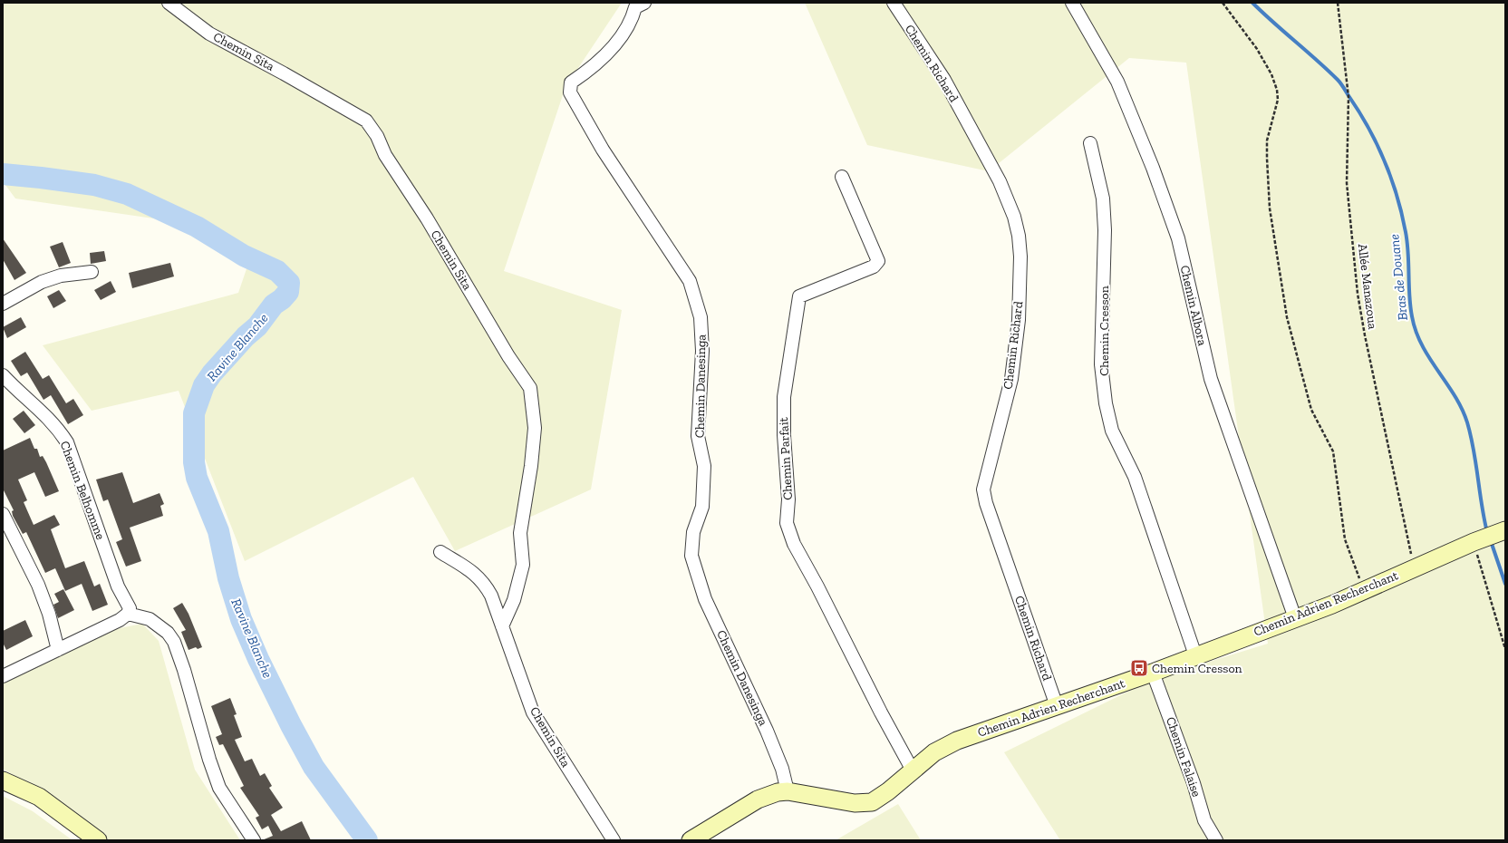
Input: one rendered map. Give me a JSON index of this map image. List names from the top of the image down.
{
  "streets": {
    "main road": ["Chemin Adrien Recherchant"],
    "street": [
      "Chemin Sita",
      "Chemin Richard",
      "Chemin Albora",
      "Chemin Cresson",
      "Chemin Danesinga",
      "Chemin Parfait",
      "Chemin Belhomme",
      "Chemin Falaise"
    ],
    "path": ["Allée Manazoua"]
  },
  "crossings": [
    ["Chemin Richard", "Chemin Adrien Recherchant"],
    ["Allée Manazoua", "Chemin Adrien Recherchant"],
    ["Chemin Albora", "Chemin Adrien Recherchant"],
    ["Chemin Cresson", "Chemin Adrien Recherchant"],
    ["Chemin Danesinga", "Chemin Adrien Recherchant"],
    ["Chemin Parfait", "Chemin Adrien Recherchant"],
    ["Chemin Adrien Recherchant", "Chemin Falaise"]
  ],
  "water": ["Bras de Douane", "Ravine Blanche"],
  "places": {
    "bus stop": ["Chemin Cresson"]
  }
}
